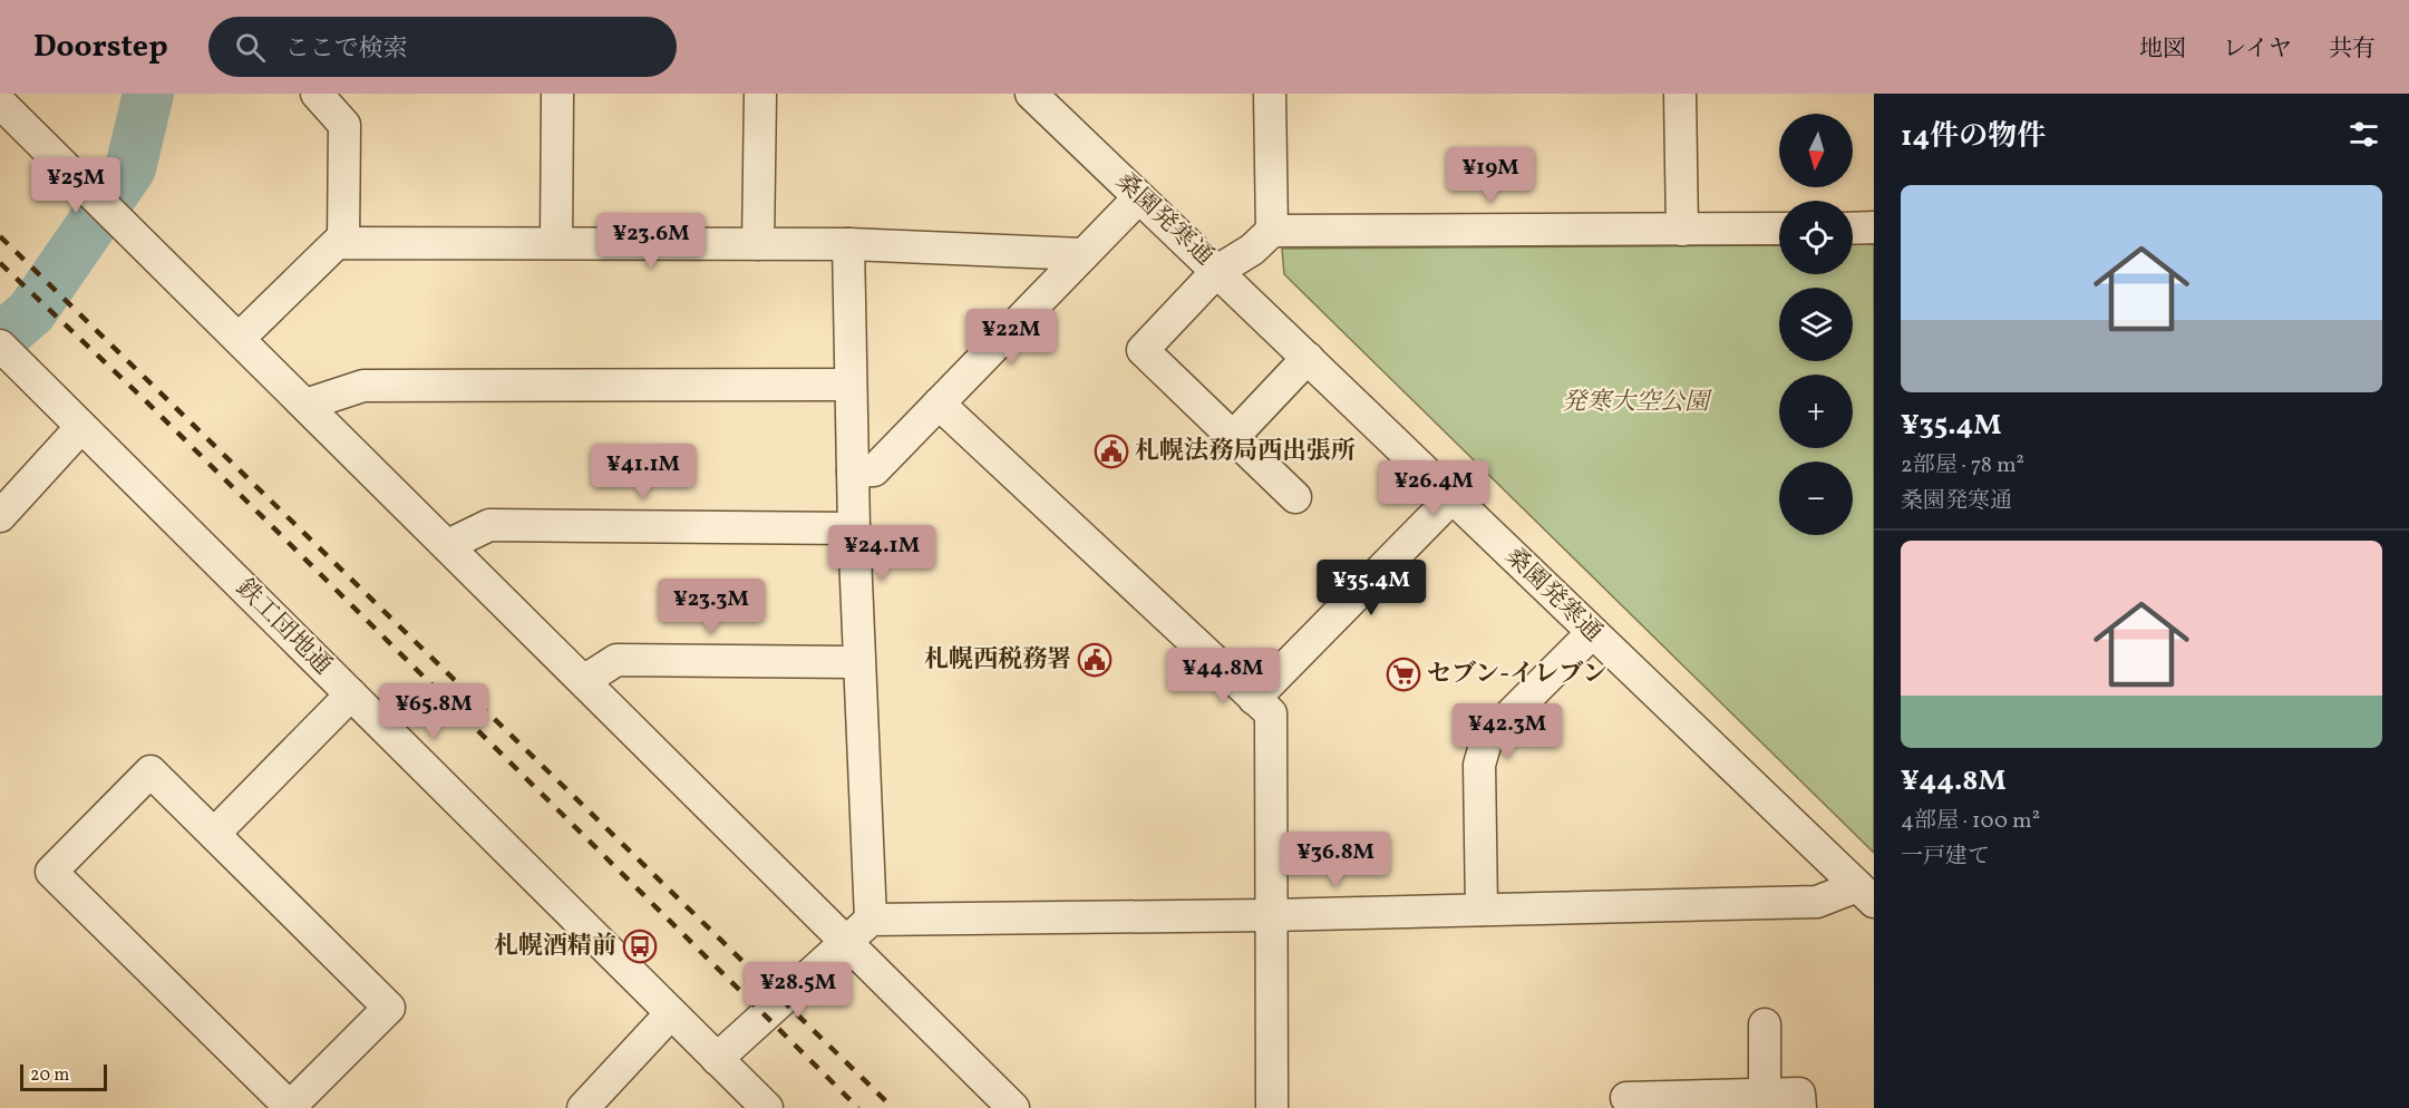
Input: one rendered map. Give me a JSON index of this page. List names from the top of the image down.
{
  "streets": {
    "street": ["桑園発寒通", "鉄工団地通"]
  },
  "parks": ["発寒大空公園"],
  "places": {
    "public building": ["札幌法務局西出張所", "札幌西税務署"],
    "supermarket": ["セブン-イレブン"],
    "bus stop": ["札幌酒精前"]
  },
  "scale_bar": "20 m",
  "north": "bottom",
  "page": {
    "header": "Doorstep",
    "search": "ここで検索",
    "nav": ["地図", "レイヤ", "共有"],
    "heading": "14件の物件",
    "map_buttons": ["+", "−"],
    "price": [
      "¥19M",
      "¥25M",
      "¥23.6M",
      "¥22M",
      "¥41.1M",
      "¥26.4M",
      "¥24.1M",
      "¥35.4M",
      "¥23.3M",
      "¥44.8M",
      "¥65.8M",
      "¥42.3M",
      "¥36.8M",
      "¥28.5M"
    ],
    "list": [
      {
        "name": "¥35.4M",
        "note": "2部屋 · 78 m² · 桑園発寒通"
      },
      {
        "name": "¥44.8M",
        "note": "4部屋 · 100 m² · 一戸建て"
      }
    ],
    "scale": "20 m"
  }
}
